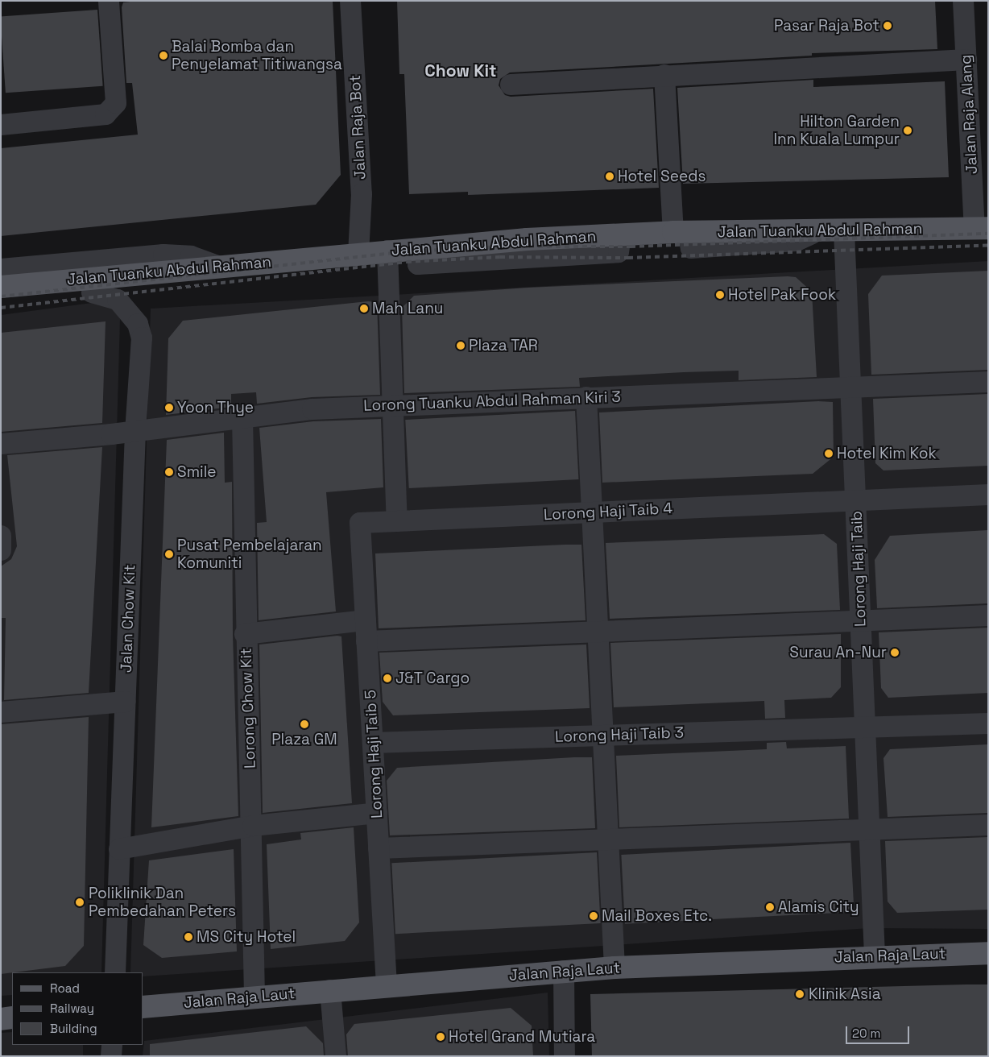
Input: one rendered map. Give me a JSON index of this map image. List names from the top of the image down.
{
  "streets": {
    "main road": ["Jalan Tuanku Abdul Rahman", "Jalan Raja Laut"],
    "street": [
      "Jalan Raja Alang",
      "Jalan Raja Bot",
      "Lorong Tuanku Abdul Rahman Kiri 3",
      "Lorong Haji Taib 4",
      "Lorong Haji Taib",
      "Jalan Chow Kit",
      "Lorong Chow Kit",
      "Lorong Haji Taib 3",
      "Lorong Haji Taib 5"
    ]
  },
  "crossings": [
    ["Jalan Raja Alang", "Jalan Tuanku Abdul Rahman"],
    ["Jalan Raja Bot", "Jalan Tuanku Abdul Rahman"],
    ["Jalan Raja Bot", "Lorong Tuanku Abdul Rahman Kiri 3"],
    ["Jalan Raja Bot", "Lorong Haji Taib 4"],
    ["Jalan Tuanku Abdul Rahman", "Lorong Haji Taib"],
    ["Lorong Tuanku Abdul Rahman Kiri 3", "Lorong Haji Taib"],
    ["Lorong Tuanku Abdul Rahman Kiri 3", "Jalan Chow Kit"],
    ["Lorong Tuanku Abdul Rahman Kiri 3", "Lorong Chow Kit"],
    ["Lorong Haji Taib 4", "Lorong Haji Taib"],
    ["Lorong Haji Taib 4", "Lorong Haji Taib 5"],
    ["Lorong Haji Taib", "Lorong Haji Taib 3"],
    ["Lorong Haji Taib", "Jalan Raja Laut"],
    ["Lorong Chow Kit", "Jalan Raja Laut"],
    ["Lorong Haji Taib 3", "Lorong Haji Taib 5"],
    ["Lorong Haji Taib 5", "Jalan Raja Laut"]
  ],
  "districts": ["Chow Kit"],
  "places": [
    "Pasar Raja Bot",
    "Balai Bomba dan Penyelamat Titiwangsa",
    "Hilton Garden Inn Kuala Lumpur",
    "Hotel Seeds",
    "Hotel Pak Fook",
    "Mah Lanu",
    "Plaza TAR",
    "Yoon Thye",
    "Hotel Kim Kok",
    "Smile",
    "Pusat Pembelajaran Komuniti",
    "Surau An-Nur",
    "J&T Cargo",
    "Plaza GM",
    "Poliklinik Dan Pembedahan Peters",
    "Alamis City",
    "Mail Boxes Etc.",
    "MS City Hotel",
    "Klinik Asia",
    "Hotel Grand Mutiara"
  ],
  "legend": ["Road", "Railway", "Building"],
  "scale_bar": "20 m"
}
